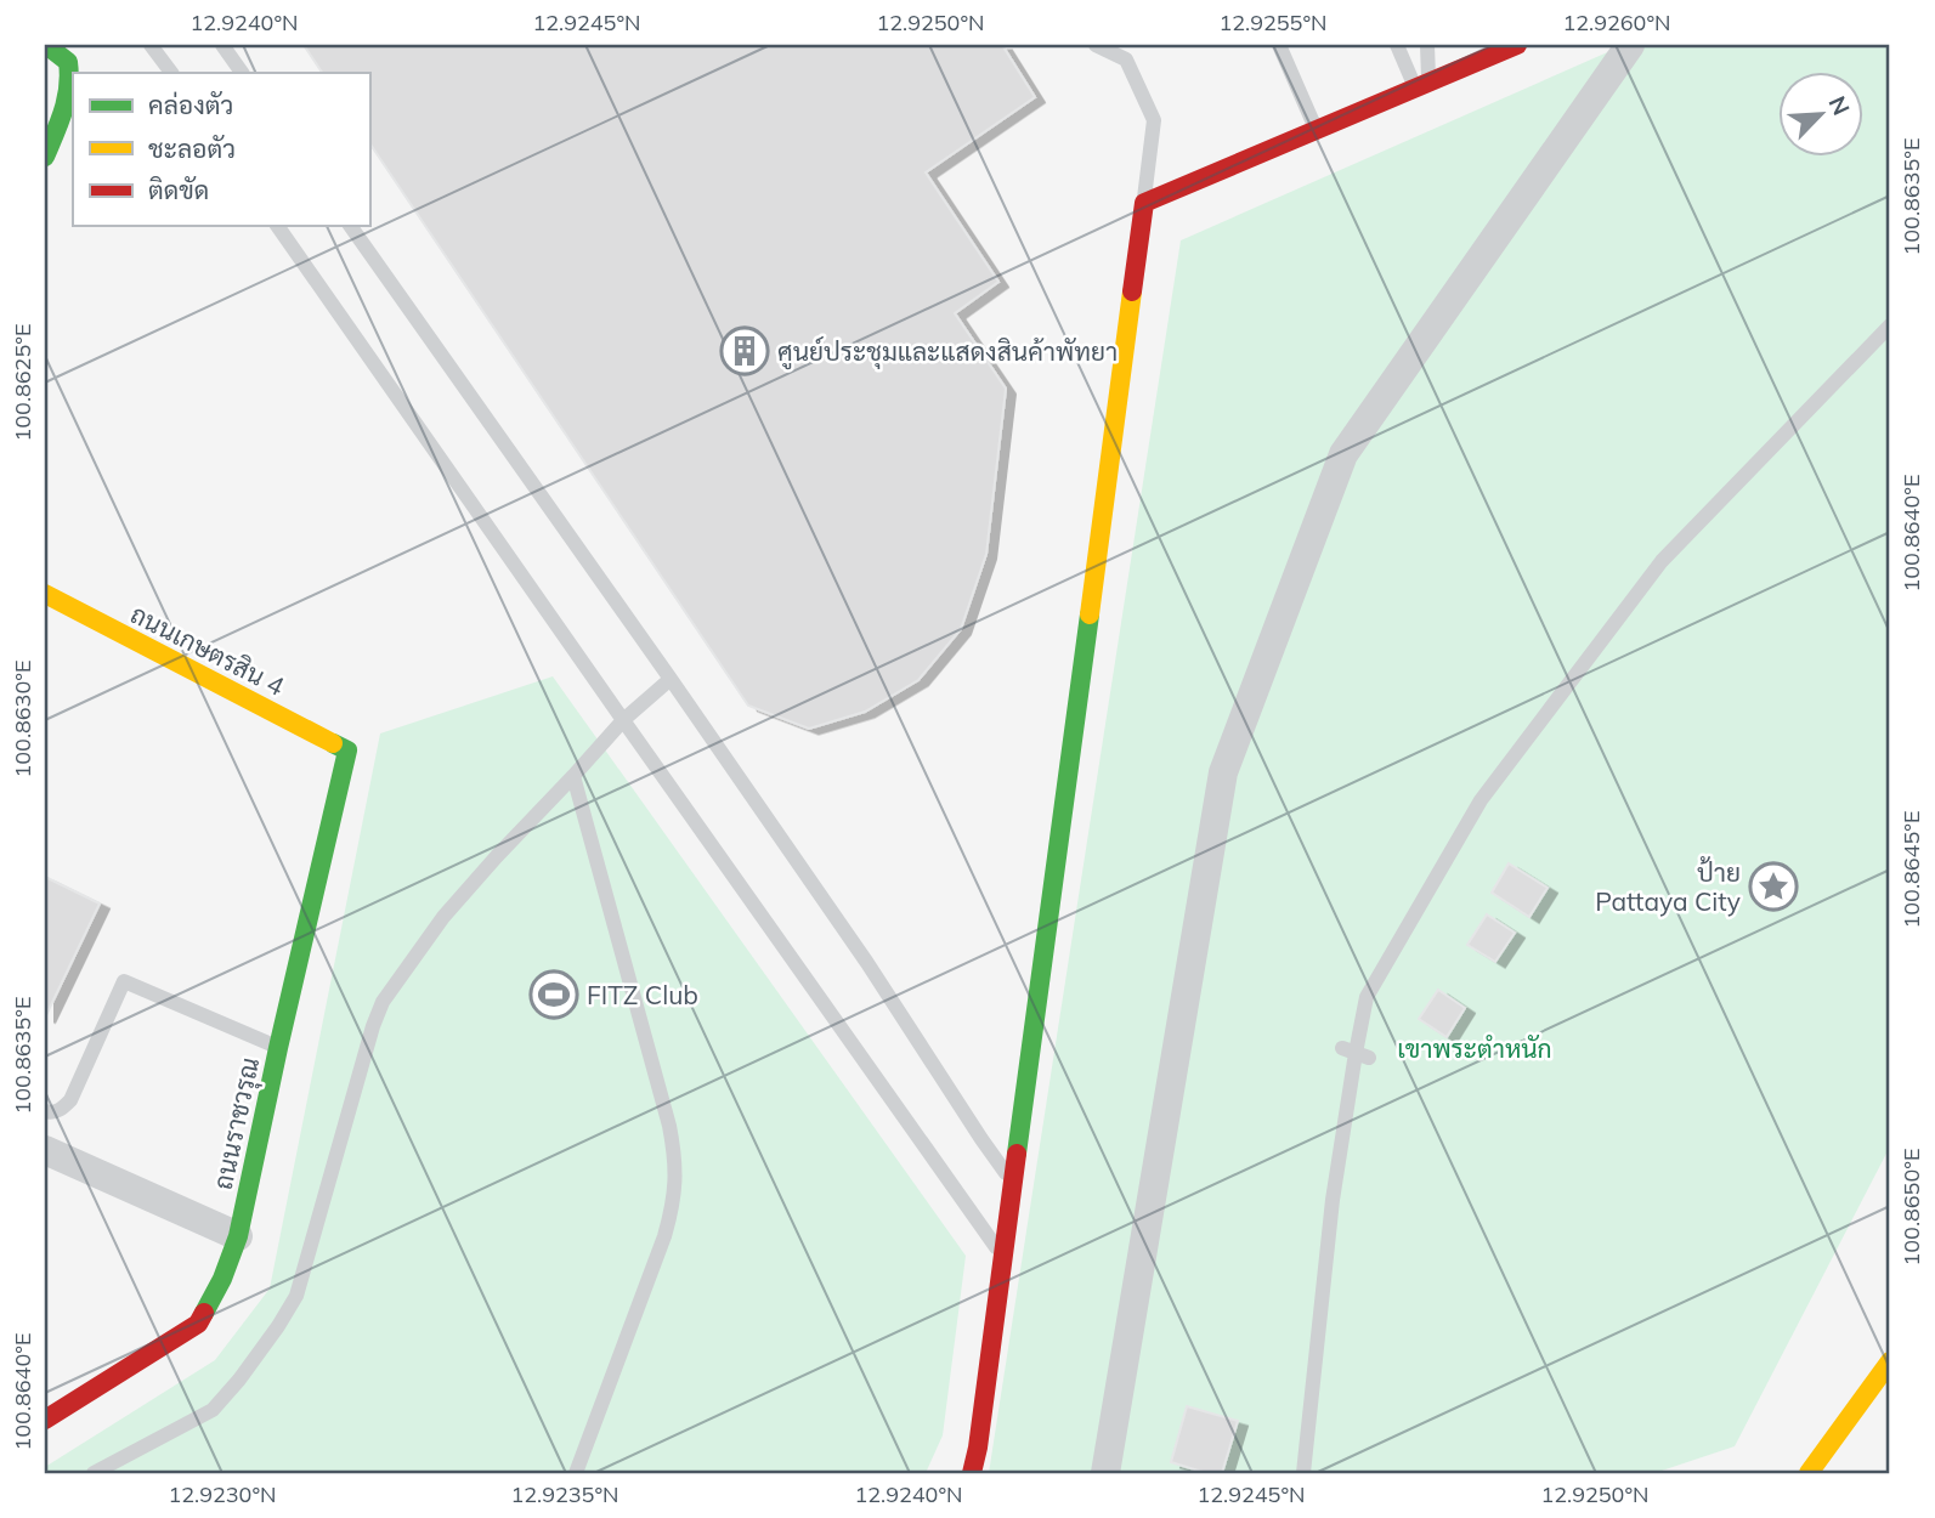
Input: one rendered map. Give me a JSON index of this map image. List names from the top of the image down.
{
  "streets": {
    "street": ["ถนนเกษตรสิน 4", "ถนนราชวรุณ"]
  },
  "crossings": [
    ["ถนนเกษตรสิน 4", "ถนนราชวรุณ"]
  ],
  "parks": ["เขาพระตำหนัก"],
  "places": {
    "building": ["ศูนย์ประชุมและแสดงสินค้าพัทยา"],
    "place": ["ป้าย Pattaya City"],
    "sports": ["FITZ Club"]
  },
  "legend": ["คล่องตัว", "ชะลอตัว", "ติดขัด"],
  "north": "top right",
  "coordinates": [
    "12.9240°N",
    "12.9245°N",
    "12.9250°N",
    "12.9255°N",
    "12.9260°N",
    "100.8635°E",
    "100.8625°E",
    "100.8640°E",
    "100.8630°E",
    "100.8645°E",
    "100.8650°E",
    "12.9230°N",
    "12.9235°N"
  ]
}
